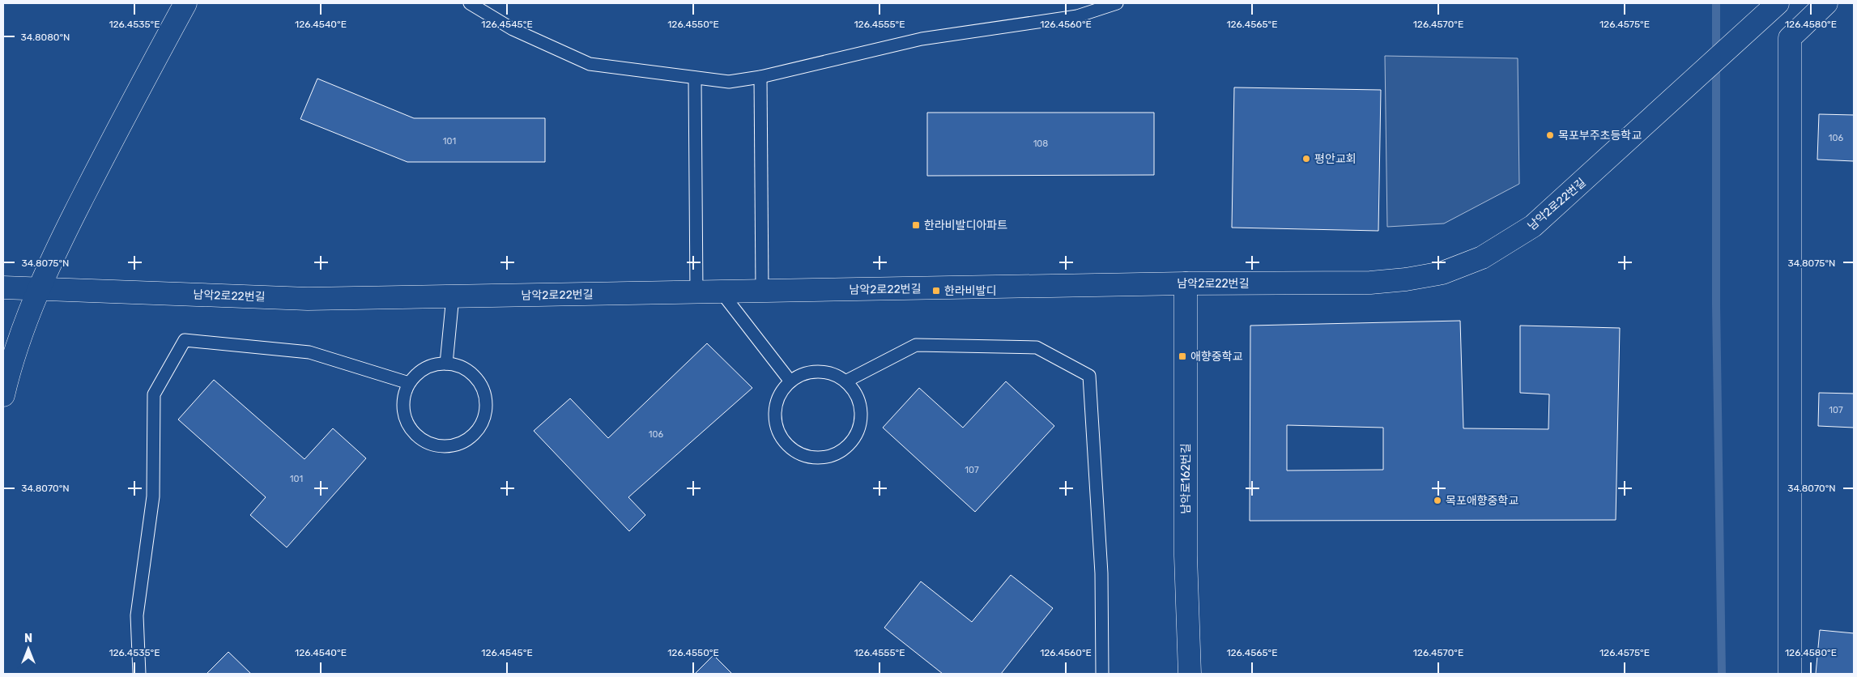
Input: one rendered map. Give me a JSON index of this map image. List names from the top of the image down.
{
  "streets": {
    "street": ["남악2로22번길", "남악로162번길"]
  },
  "crossings": [
    ["남악2로22번길", "남악로162번길"]
  ],
  "places": {
    "other": ["목포부주초등학교", "평안교회", "목포애향중학교"],
    "transit": ["한라비발디아파트", "한라비발디", "애향중학교"]
  },
  "house_numbers": [
    "106",
    "101",
    "108",
    "107",
    "106",
    "107",
    "101"
  ],
  "north": "top",
  "coordinates": [
    "126.4535°E",
    "126.4540°E",
    "126.4545°E",
    "126.4550°E",
    "126.4555°E",
    "126.4560°E",
    "126.4565°E",
    "126.4570°E",
    "126.4575°E",
    "126.4580°E",
    "34.8080°N",
    "34.8075°N",
    "34.8070°N"
  ]
}
